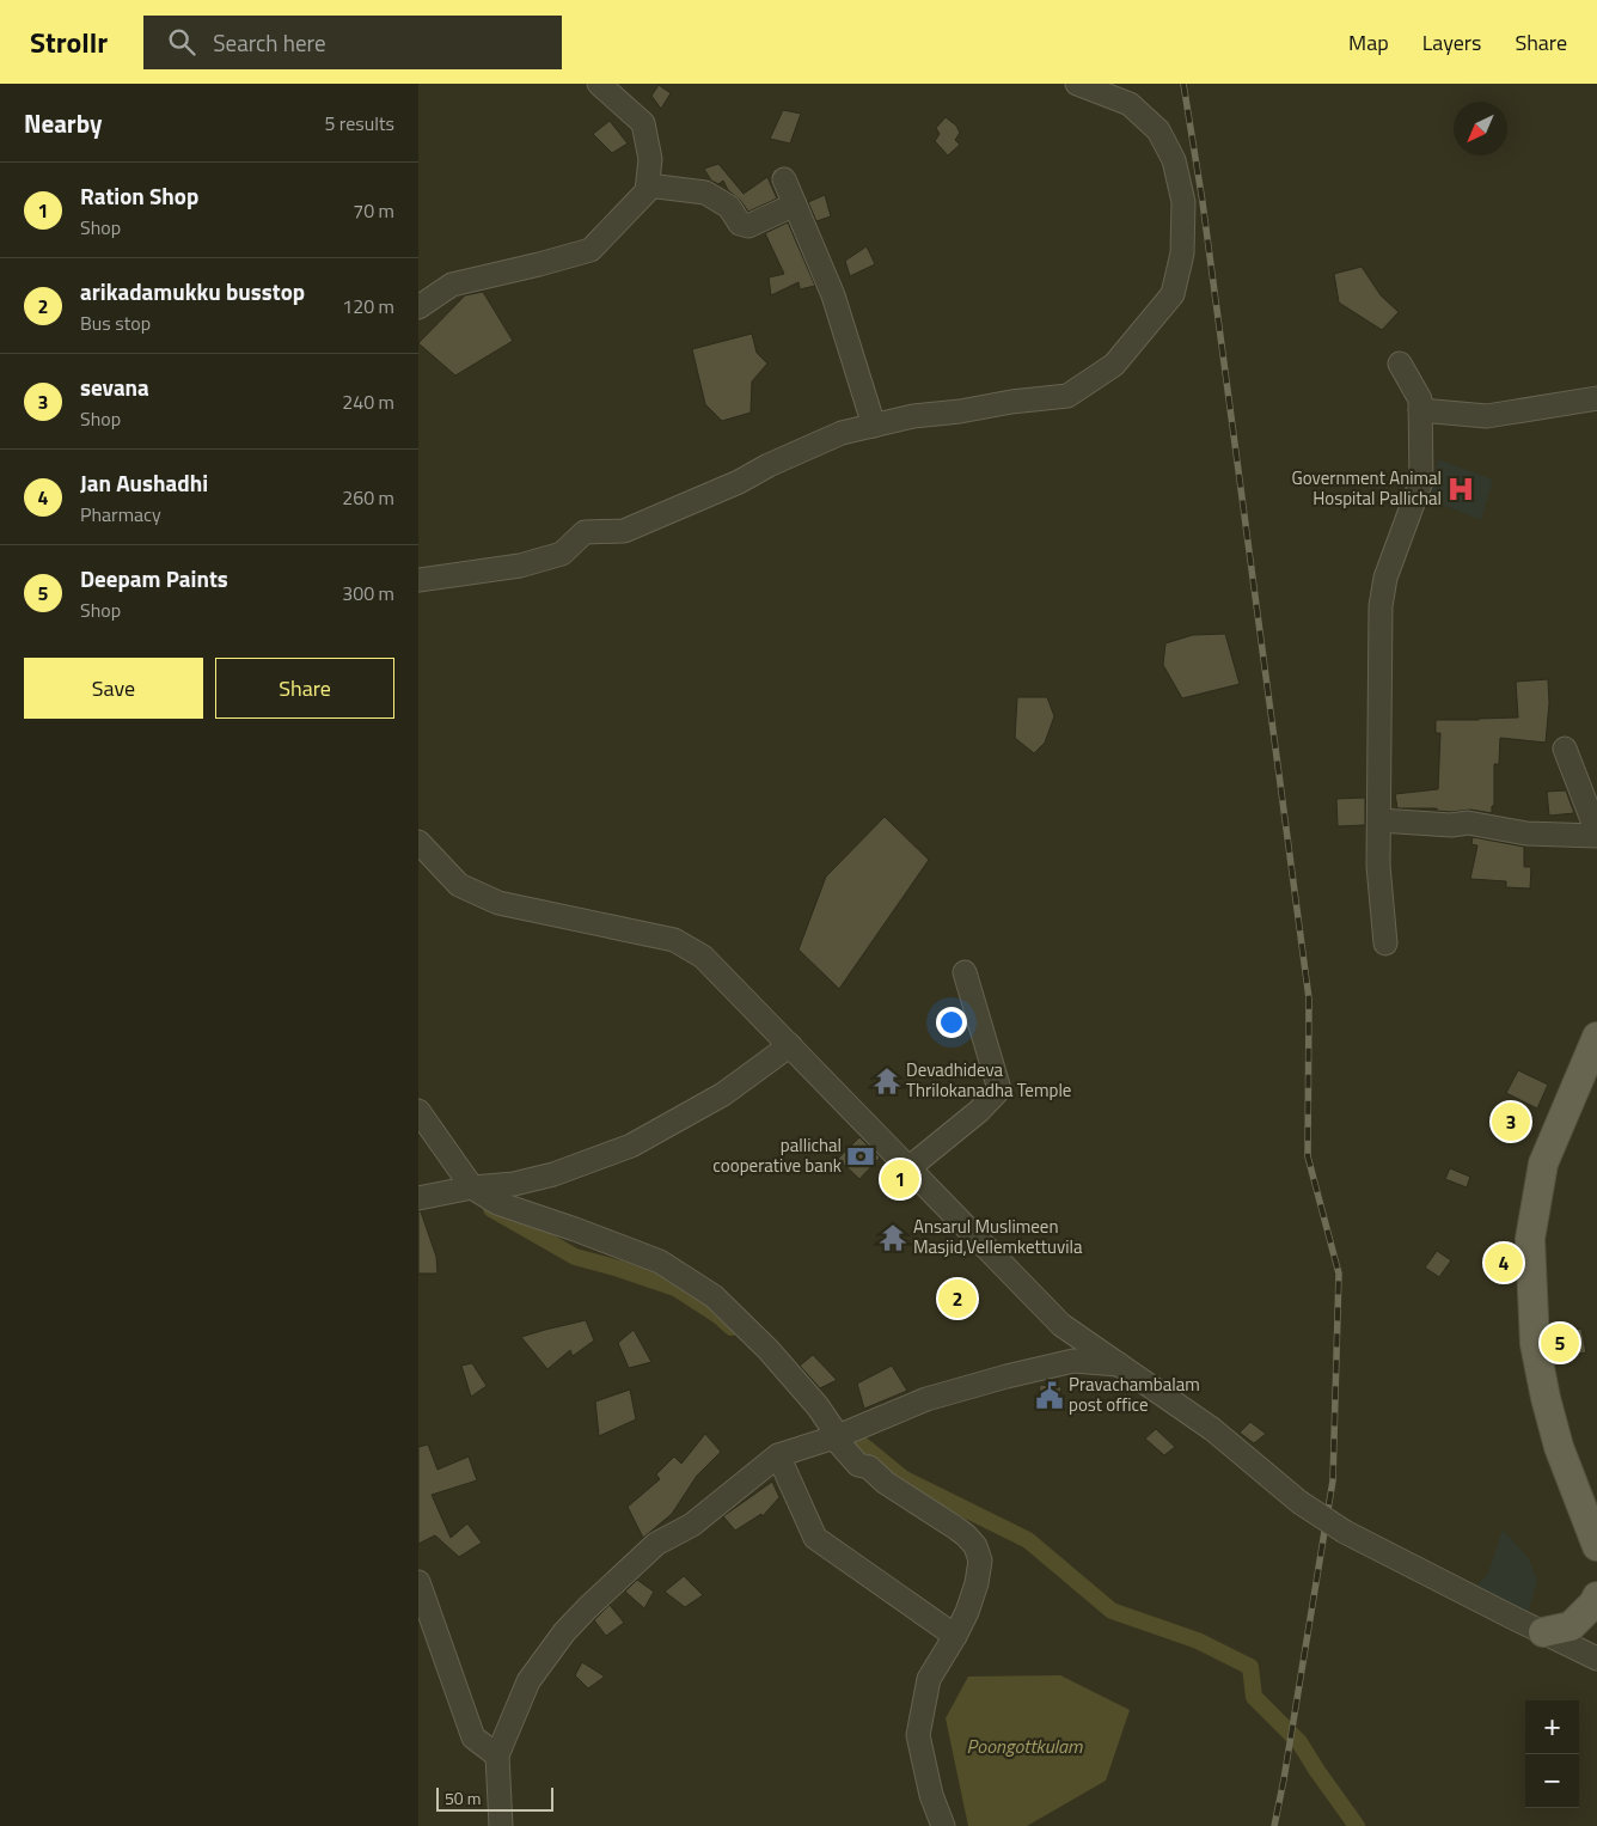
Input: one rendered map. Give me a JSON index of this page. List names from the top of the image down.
{
  "water": ["Poongottkulam"],
  "places": {
    "hospital": ["Government Animal Hospital Pallichal"],
    "temple": ["Devadhideva Thrilokanadha Temple", "Ansarul Muslimeen Masjid,Vellemkettuvila"],
    "bank": ["pallichal cooperative bank"],
    "public building": ["Pravachambalam post office"]
  },
  "scale_bar": "50 m",
  "north": "bottom left",
  "page": {
    "header": "Strollr",
    "search": "Search here",
    "nav": ["Map", "Layers", "Share"],
    "heading": ["Nearby", "5 results"],
    "list": [
      {
        "mark": "1",
        "name": "Ration Shop",
        "note": "Shop",
        "value": "70 m"
      },
      {
        "mark": "2",
        "name": "arikadamukku busstop",
        "note": "Bus stop",
        "value": "120 m"
      },
      {
        "mark": "3",
        "name": "sevana",
        "note": "Shop",
        "value": "240 m"
      },
      {
        "mark": "4",
        "name": "Jan Aushadhi",
        "note": "Pharmacy",
        "value": "260 m"
      },
      {
        "mark": "5",
        "name": "Deepam Paints",
        "note": "Shop",
        "value": "300 m"
      }
    ],
    "buttons": ["Save", "Share"],
    "pins": [
      "3",
      "1",
      "4",
      "2",
      "5"
    ],
    "map_buttons": ["+", "−"],
    "scale": "50 m"
  }
}
